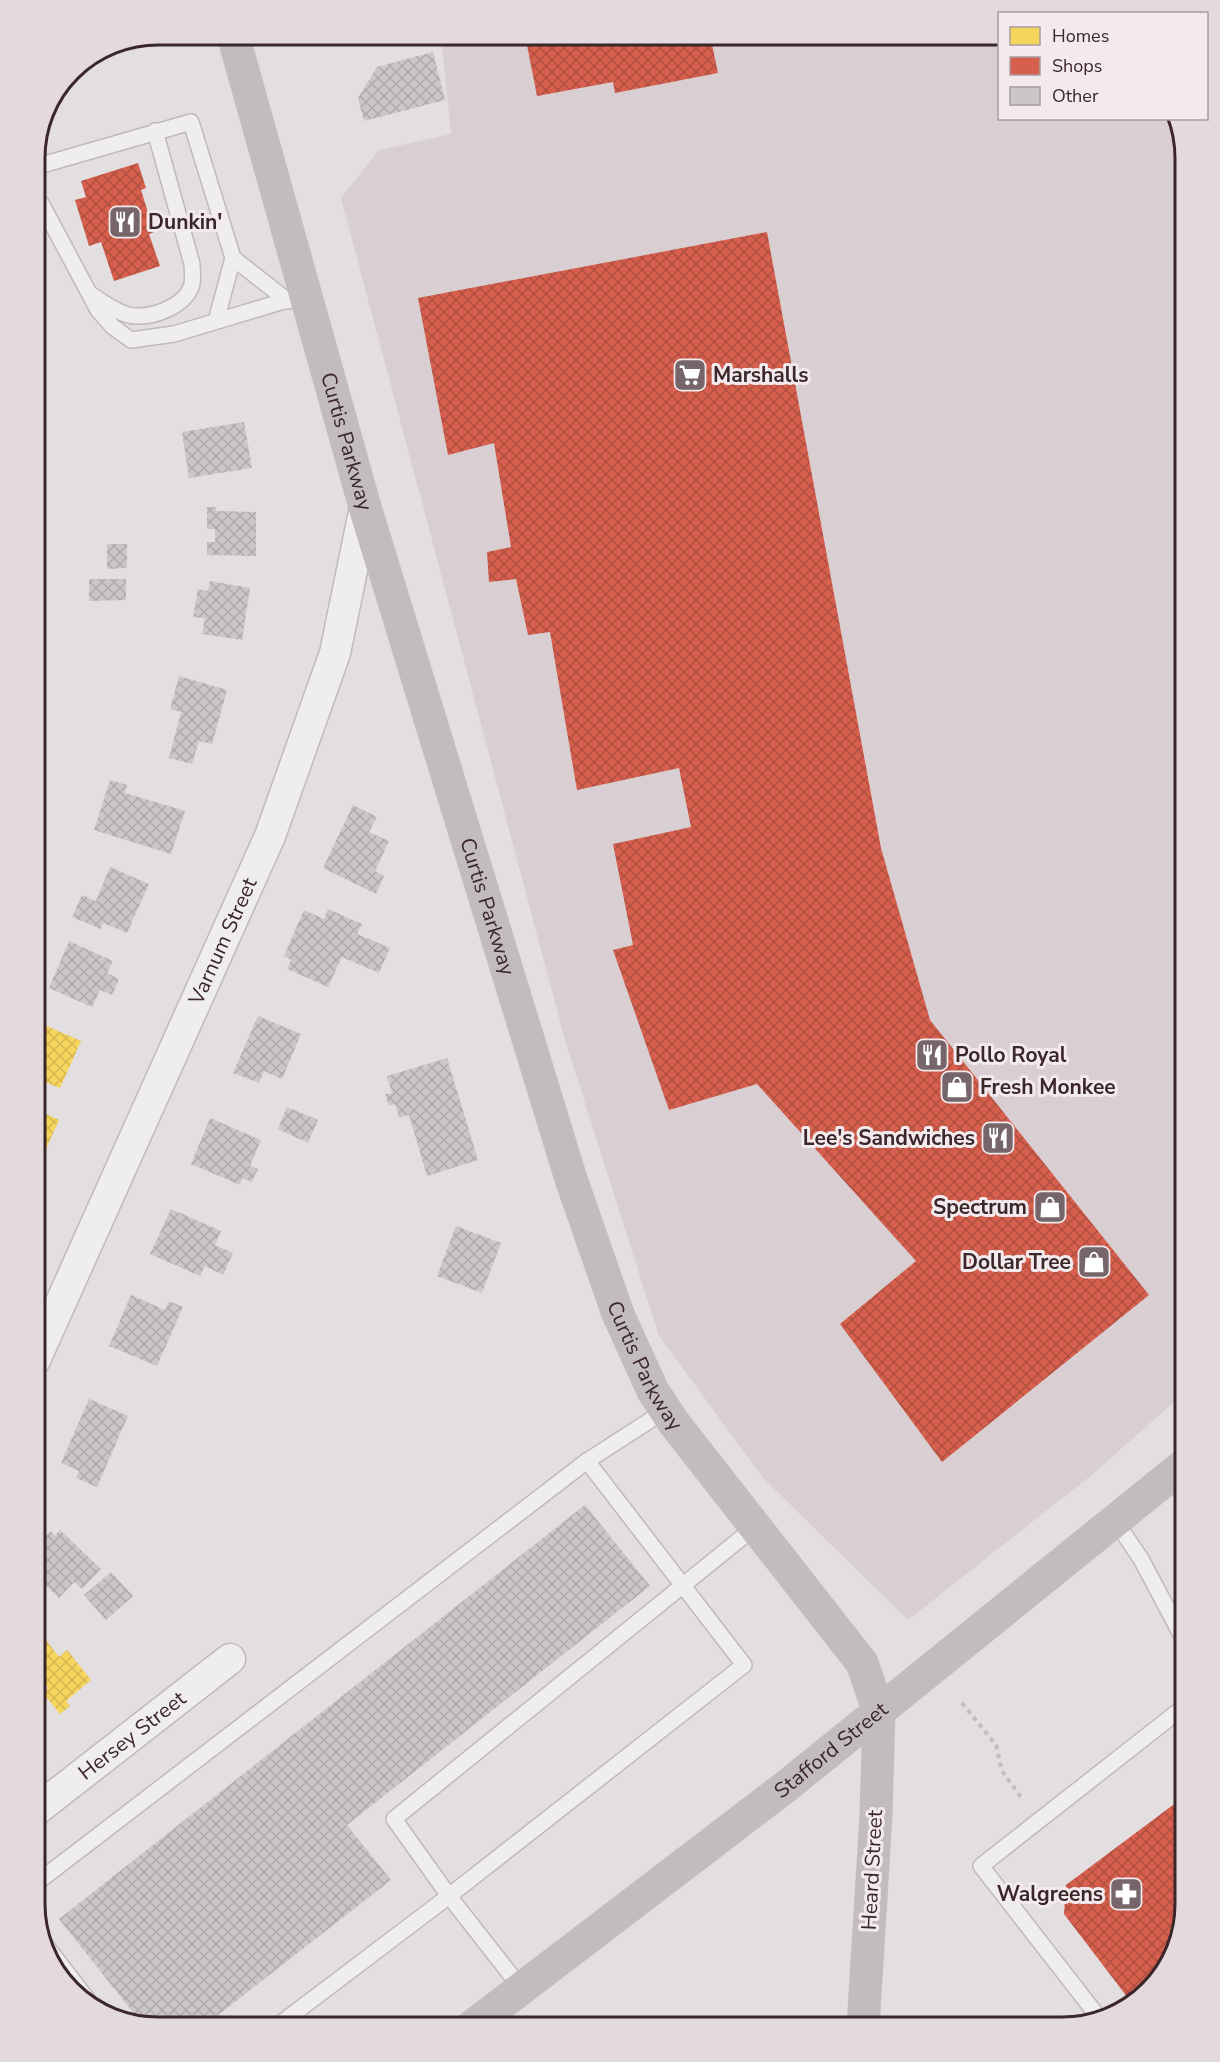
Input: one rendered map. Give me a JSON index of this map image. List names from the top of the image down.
{
  "streets": {
    "street": [
      "Curtis Parkway",
      "Varnum Street",
      "Hersey Street",
      "Stafford Street",
      "Heard Street"
    ]
  },
  "crossings": [
    ["Curtis Parkway", "Varnum Street"],
    ["Curtis Parkway", "Stafford Street"],
    ["Curtis Parkway", "Heard Street"],
    ["Stafford Street", "Heard Street"]
  ],
  "places": {
    "restaurant": ["Dunkin'", "Pollo Royal", "Lee's Sandwiches"],
    "supermarket": ["Marshalls"],
    "shop": ["Fresh Monkee", "Spectrum", "Dollar Tree"],
    "pharmacy": ["Walgreens"]
  },
  "legend": ["Homes", "Shops", "Other"]
}
